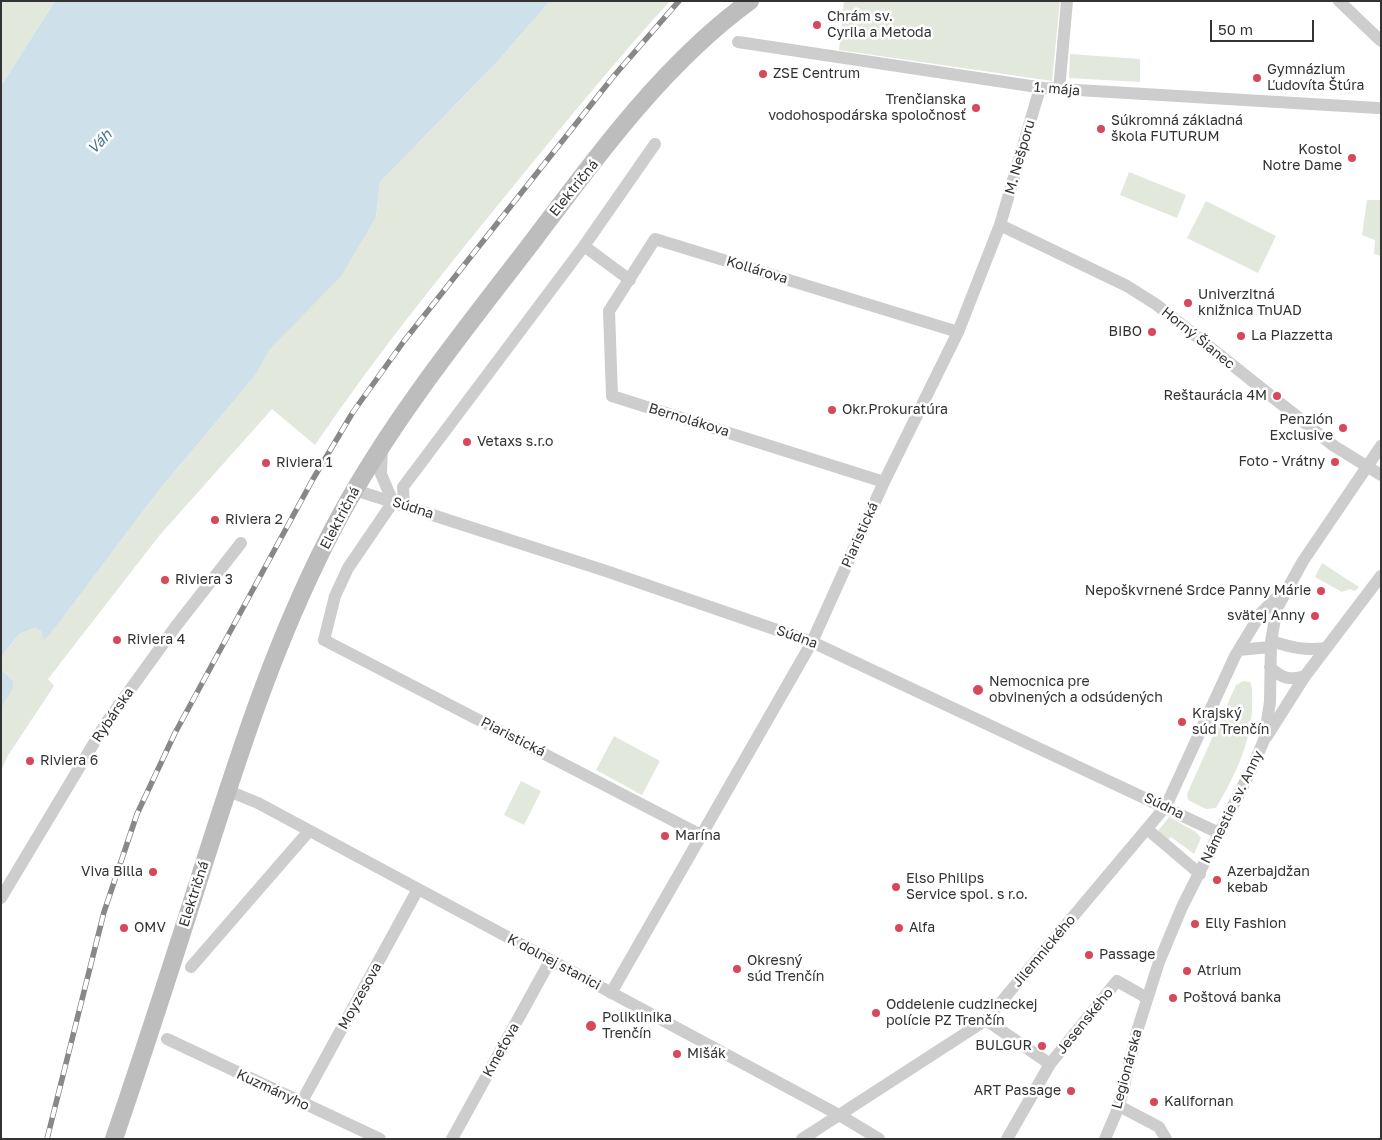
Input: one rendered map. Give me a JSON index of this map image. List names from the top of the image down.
{
  "streets": {
    "main road": ["Električná"],
    "street": [
      "1. mája",
      "M. Nešporu",
      "Kollárova",
      "Horný Šianec",
      "Bernolákova",
      "Súdna",
      "Piaristická",
      "Rybárska",
      "Námestie sv. Anny",
      "Jilemnického",
      "K dolnej stanici",
      "Moyzesova",
      "Jesenského",
      "Kmeťova",
      "Legionárska",
      "Kuzmányho"
    ]
  },
  "crossings": [
    ["1. mája", "M. Nešporu"],
    ["M. Nešporu", "Horný Šianec"],
    ["M. Nešporu", "Piaristická"],
    ["Električná", "Súdna"],
    ["Električná", "K dolnej stanici"],
    ["Kollárova", "Bernolákova"],
    ["Kollárova", "Piaristická"],
    ["Horný Šianec", "Piaristická"],
    ["Horný Šianec", "Námestie sv. Anny"],
    ["Bernolákova", "Piaristická"],
    ["Súdna", "Piaristická"],
    ["Súdna", "Námestie sv. Anny"],
    ["Súdna", "Jilemnického"],
    ["Piaristická", "K dolnej stanici"],
    ["Námestie sv. Anny", "Jilemnického"],
    ["Námestie sv. Anny", "Jesenského"],
    ["Námestie sv. Anny", "Legionárska"],
    ["Jilemnického", "K dolnej stanici"],
    ["Jilemnického", "Jesenského"],
    ["K dolnej stanici", "Moyzesova"],
    ["K dolnej stanici", "Kmeťova"],
    ["Moyzesova", "Kuzmányho"],
    ["Jesenského", "Legionárska"]
  ],
  "water": ["Váh"],
  "places": [
    "Chrám sv. Cyrila a Metoda",
    "ZSE Centrum",
    "Gymnázium Ľudovíta Štúra",
    "Trenčianska vodohospodárska spoločnosť",
    "Súkromná základná škola FUTURUM",
    "Kostol Notre Dame",
    "Univerzitná knižnica TnUAD",
    "BIBO",
    "La Piazzetta",
    "Reštaurácia 4M",
    "Okr.Prokuratúra",
    "Penzión Exclusive",
    "Vetaxs s.r.o",
    "Foto - Vrátny",
    "Riviera 1",
    "Riviera 2",
    "Riviera 3",
    "Nepoškvrnené Srdce Panny Márie",
    "svätej Anny",
    "Riviera 4",
    "Nemocnica pre obvinených a odsúdených",
    "Krajský súd Trenčín",
    "Riviera 6",
    "Marína",
    "Viva Billa",
    "Azerbajdžan kebab",
    "Elso Philips Service spol. s r.o.",
    "Elly Fashion",
    "OMV",
    "Alfa",
    "Passage",
    "Okresný súd Trenčín",
    "Atrium",
    "Poštová banka",
    "Oddelenie cudzineckej polície PZ Trenčín",
    "Poliklinika Trenčín",
    "BULGUR",
    "Mišák",
    "ART Passage",
    "Kalifornan"
  ],
  "scale_bar": "50 m"
}
